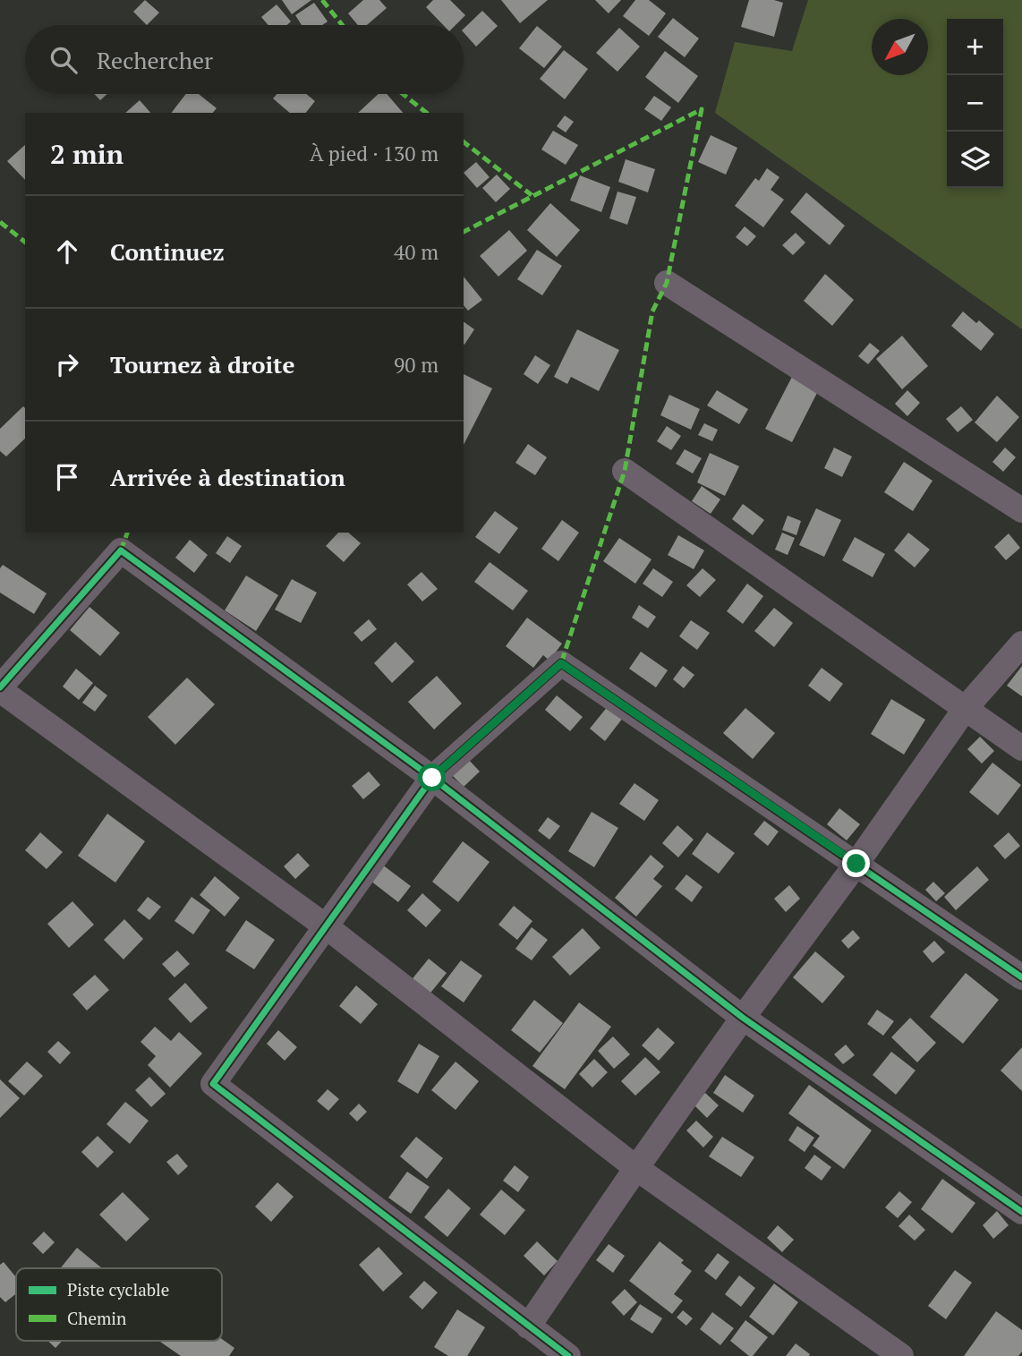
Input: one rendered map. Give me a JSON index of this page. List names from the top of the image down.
{
  "legend": ["Piste cyclable", "Chemin"],
  "north": "bottom left",
  "page": {
    "map_buttons": ["+", "−"],
    "search": "Rechercher",
    "heading": ["2 min", "À pied · 130 m"],
    "list": [
      ["Continuez", "40 m"],
      ["Tournez à droite", "90 m"],
      "Arrivée à destination"
    ]
  }
}
